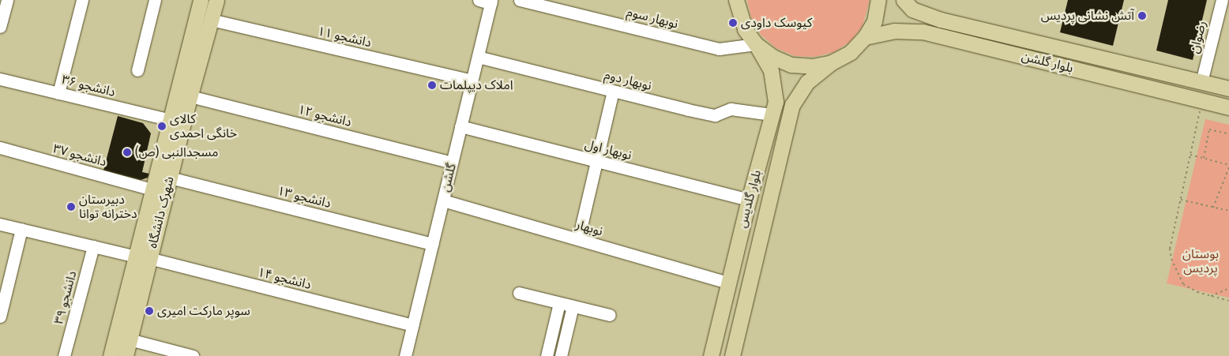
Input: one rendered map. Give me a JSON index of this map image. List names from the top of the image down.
{
  "streets": {
    "main road": ["بلوار گلشن", "بلوار گلدیس", "شهرک دانشگاه"],
    "street": [
      "نوبهار سوم",
      "دانشجو ۱۱",
      "رضوان",
      "نوبهار دوم",
      "دانشجو ۳۶",
      "دانشجو ۱۲",
      "نوبهار اول",
      "دانشجو ۳۷",
      "گلشن",
      "دانشجو ۱۳",
      "نوبهار",
      "دانشجو ۱۴",
      "دانشجو ۳۹"
    ]
  },
  "crossings": [
    ["نوبهار سوم", "بلوار گلدیس"],
    ["دانشجو ۱۱", "گلشن"],
    ["دانشجو ۱۱", "شهرک دانشگاه"],
    ["رضوان", "بلوار گلشن"],
    ["نوبهار دوم", "گلشن"],
    ["نوبهار دوم", "بلوار گلدیس"],
    ["دانشجو ۳۶", "شهرک دانشگاه"],
    ["دانشجو ۱۲", "گلشن"],
    ["دانشجو ۱۲", "شهرک دانشگاه"],
    ["نوبهار اول", "گلشن"],
    ["نوبهار اول", "بلوار گلدیس"],
    ["دانشجو ۳۷", "شهرک دانشگاه"],
    ["گلشن", "دانشجو ۱۳"],
    ["گلشن", "نوبهار"],
    ["گلشن", "دانشجو ۱۴"],
    ["دانشجو ۱۳", "شهرک دانشگاه"],
    ["بلوار گلدیس", "نوبهار"],
    ["شهرک دانشگاه", "دانشجو ۱۴"],
    ["دانشجو ۱۴", "دانشجو ۳۹"]
  ],
  "parks": ["بوستان پردیس"],
  "places": [
    "آتش نشانی پردیس",
    "کیوسک داودی",
    "املاک دیپلمات",
    "کالای خانگی احمدی",
    "مسجدالنبی (ص)",
    "دبیرستان دخترانه توانا",
    "سوپر مارکت امیری"
  ]
}
